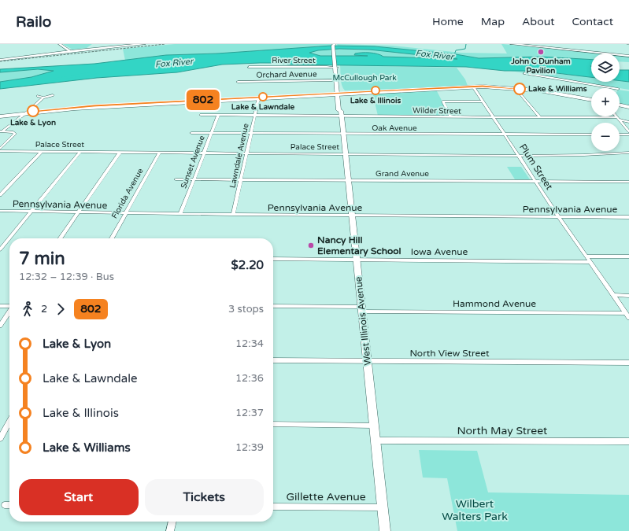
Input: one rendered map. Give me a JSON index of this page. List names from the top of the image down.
{
  "streets": {
    "main road": ["West Illinois Avenue"],
    "street": [
      "River Street",
      "Orchard Avenue",
      "Wilder Street",
      "Oak Avenue",
      "Palace Street",
      "Lawndale Avenue",
      "Sunset Avenue",
      "Plum Street",
      "Grand Avenue",
      "Florida Avenue",
      "Pennsylvania Avenue",
      "Iowa Avenue",
      "Hammond Avenue",
      "North View Street",
      "North May Street",
      "Gillette Avenue"
    ]
  },
  "crossings": [
    ["River Street", "West Illinois Avenue"],
    ["Orchard Avenue", "West Illinois Avenue"],
    ["Wilder Street", "Lawndale Avenue"],
    ["Wilder Street", "Sunset Avenue"],
    ["Wilder Street", "Plum Street"],
    ["Wilder Street", "West Illinois Avenue"],
    ["Oak Avenue", "Lawndale Avenue"],
    ["Oak Avenue", "Sunset Avenue"],
    ["Oak Avenue", "Plum Street"],
    ["Oak Avenue", "West Illinois Avenue"],
    ["Palace Street", "Lawndale Avenue"],
    ["Palace Street", "Sunset Avenue"],
    ["Palace Street", "Plum Street"],
    ["Palace Street", "Florida Avenue"],
    ["Palace Street", "West Illinois Avenue"],
    ["Lawndale Avenue", "Grand Avenue"],
    ["Lawndale Avenue", "Pennsylvania Avenue"],
    ["Sunset Avenue", "Grand Avenue"],
    ["Sunset Avenue", "Pennsylvania Avenue"],
    ["Plum Street", "Grand Avenue"],
    ["Plum Street", "Pennsylvania Avenue"],
    ["Plum Street", "Iowa Avenue"],
    ["Plum Street", "Hammond Avenue"],
    ["Grand Avenue", "West Illinois Avenue"],
    ["Florida Avenue", "Pennsylvania Avenue"],
    ["Pennsylvania Avenue", "West Illinois Avenue"],
    ["Iowa Avenue", "West Illinois Avenue"],
    ["Hammond Avenue", "West Illinois Avenue"],
    ["West Illinois Avenue", "North View Street"],
    ["West Illinois Avenue", "North May Street"],
    ["West Illinois Avenue", "Gillette Avenue"]
  ],
  "water": ["Fox River"],
  "parks": ["McCullough Park", "Wilbert Walters Park"],
  "places": [
    "John C Dunham Pavilion",
    "Lake & Williams",
    "Lake & Illinois",
    "Lake & Lawndale",
    "Lake & Lyon",
    "Nancy Hill Elementary School"
  ],
  "lines": ["bus line 802"],
  "page": {
    "header": "Railo",
    "nav": [
      "Home",
      "Map",
      "About",
      "Contact"
    ],
    "on_map": "802",
    "map_buttons": ["+", "−"],
    "heading": ["7 min", "12:32 – 12:39 · Bus", "$2.20"],
    "legs": ["2", "802", "3 stops"],
    "list": [
      {
        "name": "Lake & Lyon",
        "value": "12:34"
      },
      {
        "name": "Lake & Lawndale",
        "value": "12:36"
      },
      {
        "name": "Lake & Illinois",
        "value": "12:37"
      },
      {
        "name": "Lake & Williams",
        "value": "12:39"
      }
    ],
    "buttons": ["Start", "Tickets"]
  }
}
